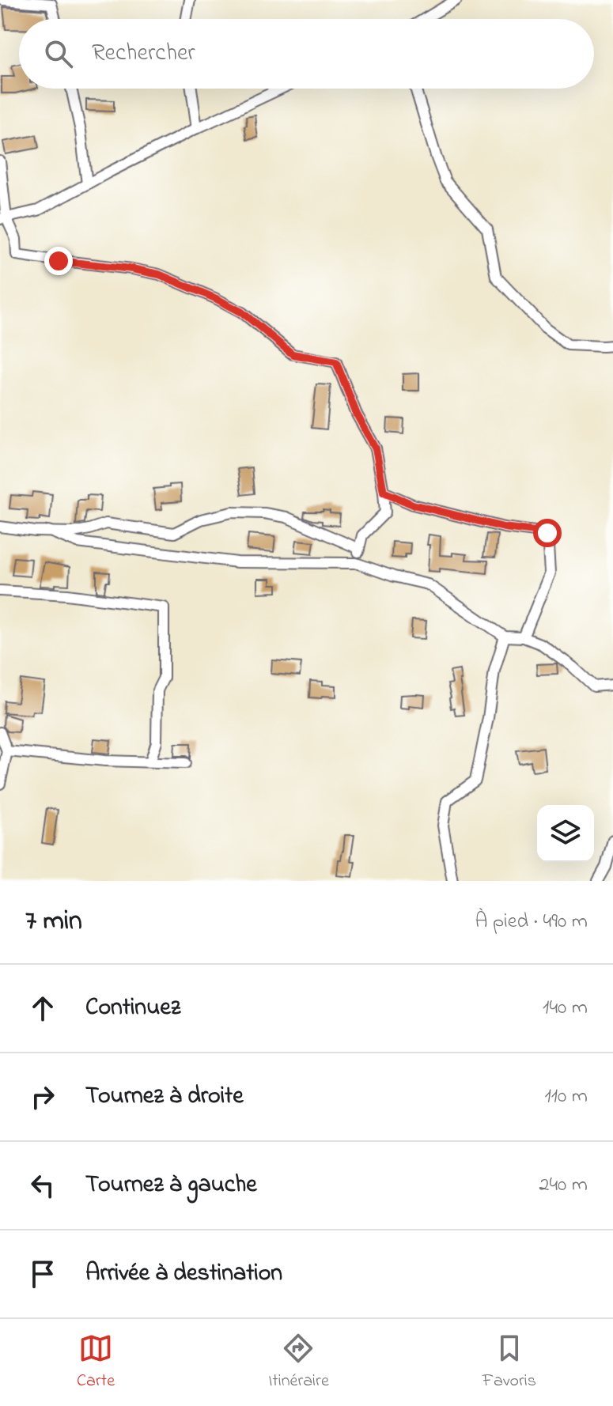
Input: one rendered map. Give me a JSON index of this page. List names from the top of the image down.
{
  "page": {
    "search": "Rechercher",
    "heading": ["7 min", "À pied · 490 m"],
    "list": [
      ["Continuez", "140 m"],
      ["Tournez à droite", "110 m"],
      ["Tournez à gauche", "240 m"],
      "Arrivée à destination"
    ],
    "nav": ["Carte", "Itinéraire", "Favoris"]
  }
}
